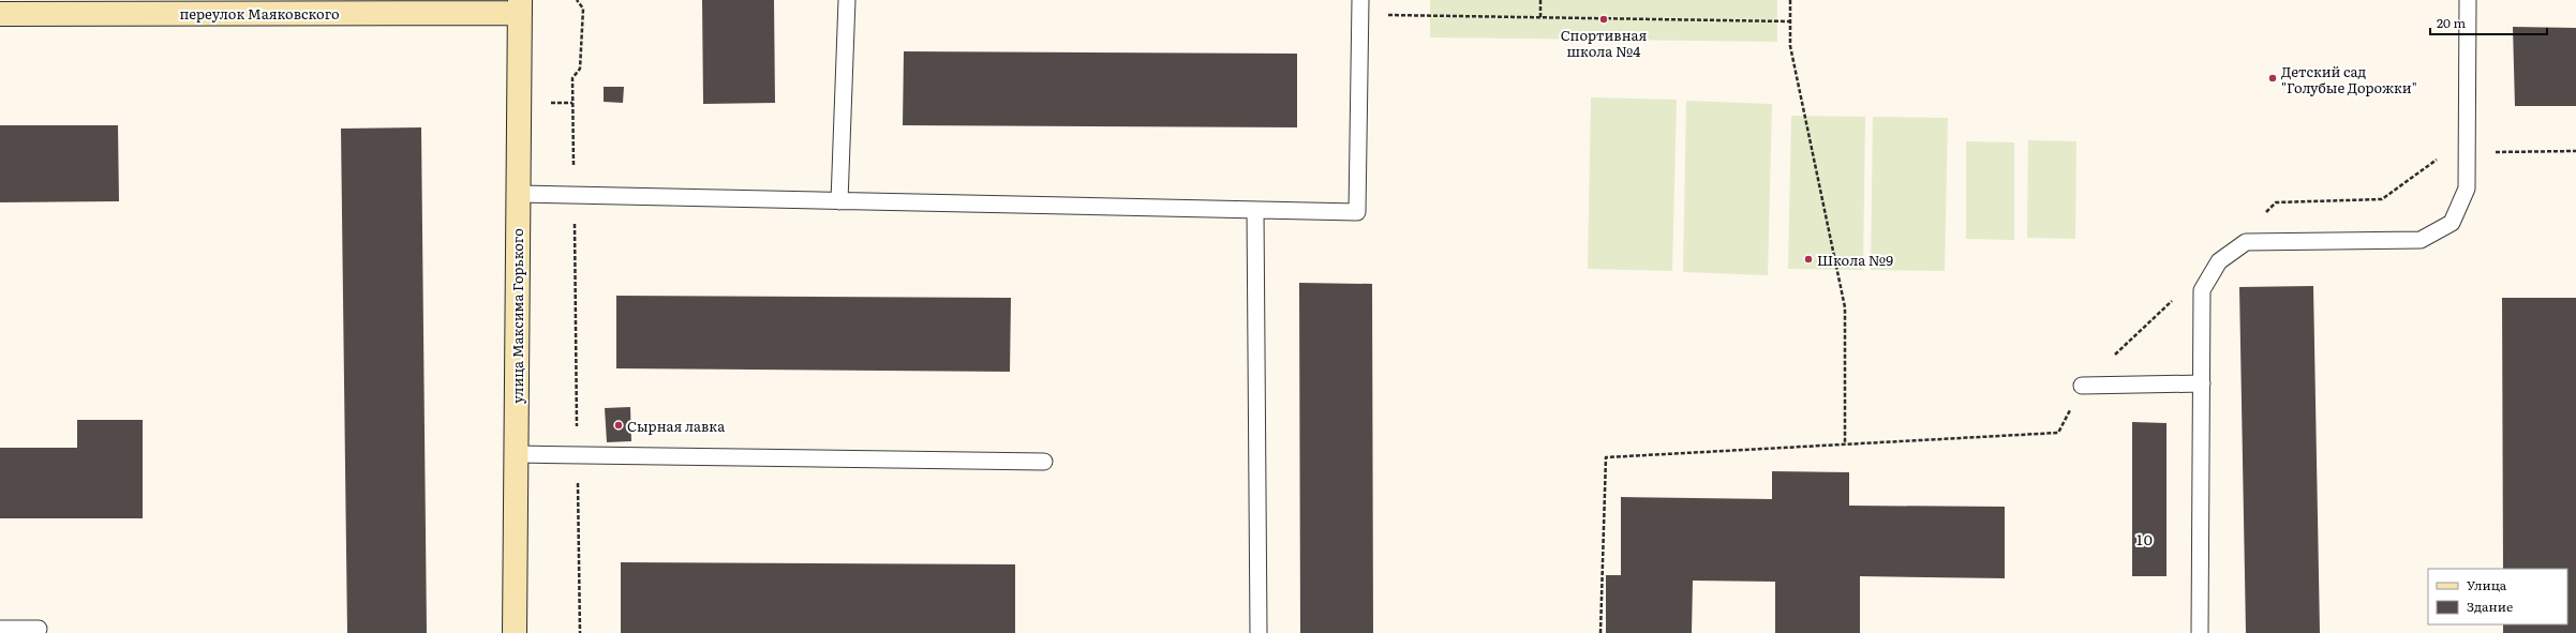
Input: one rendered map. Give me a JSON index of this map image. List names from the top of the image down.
{
  "streets": {
    "street": ["переулок Маяковского", "улица Максима Горького"]
  },
  "crossings": [
    ["переулок Маяковского", "улица Максима Горького"]
  ],
  "districts": ["10"],
  "places": [
    "Спортивная школа №4",
    "Детский сад \"Голубые Дорожки\"",
    "Школа №9",
    "Сырная лавка"
  ],
  "legend": ["Улица", "Здание"],
  "scale_bar": "20 m"
}
